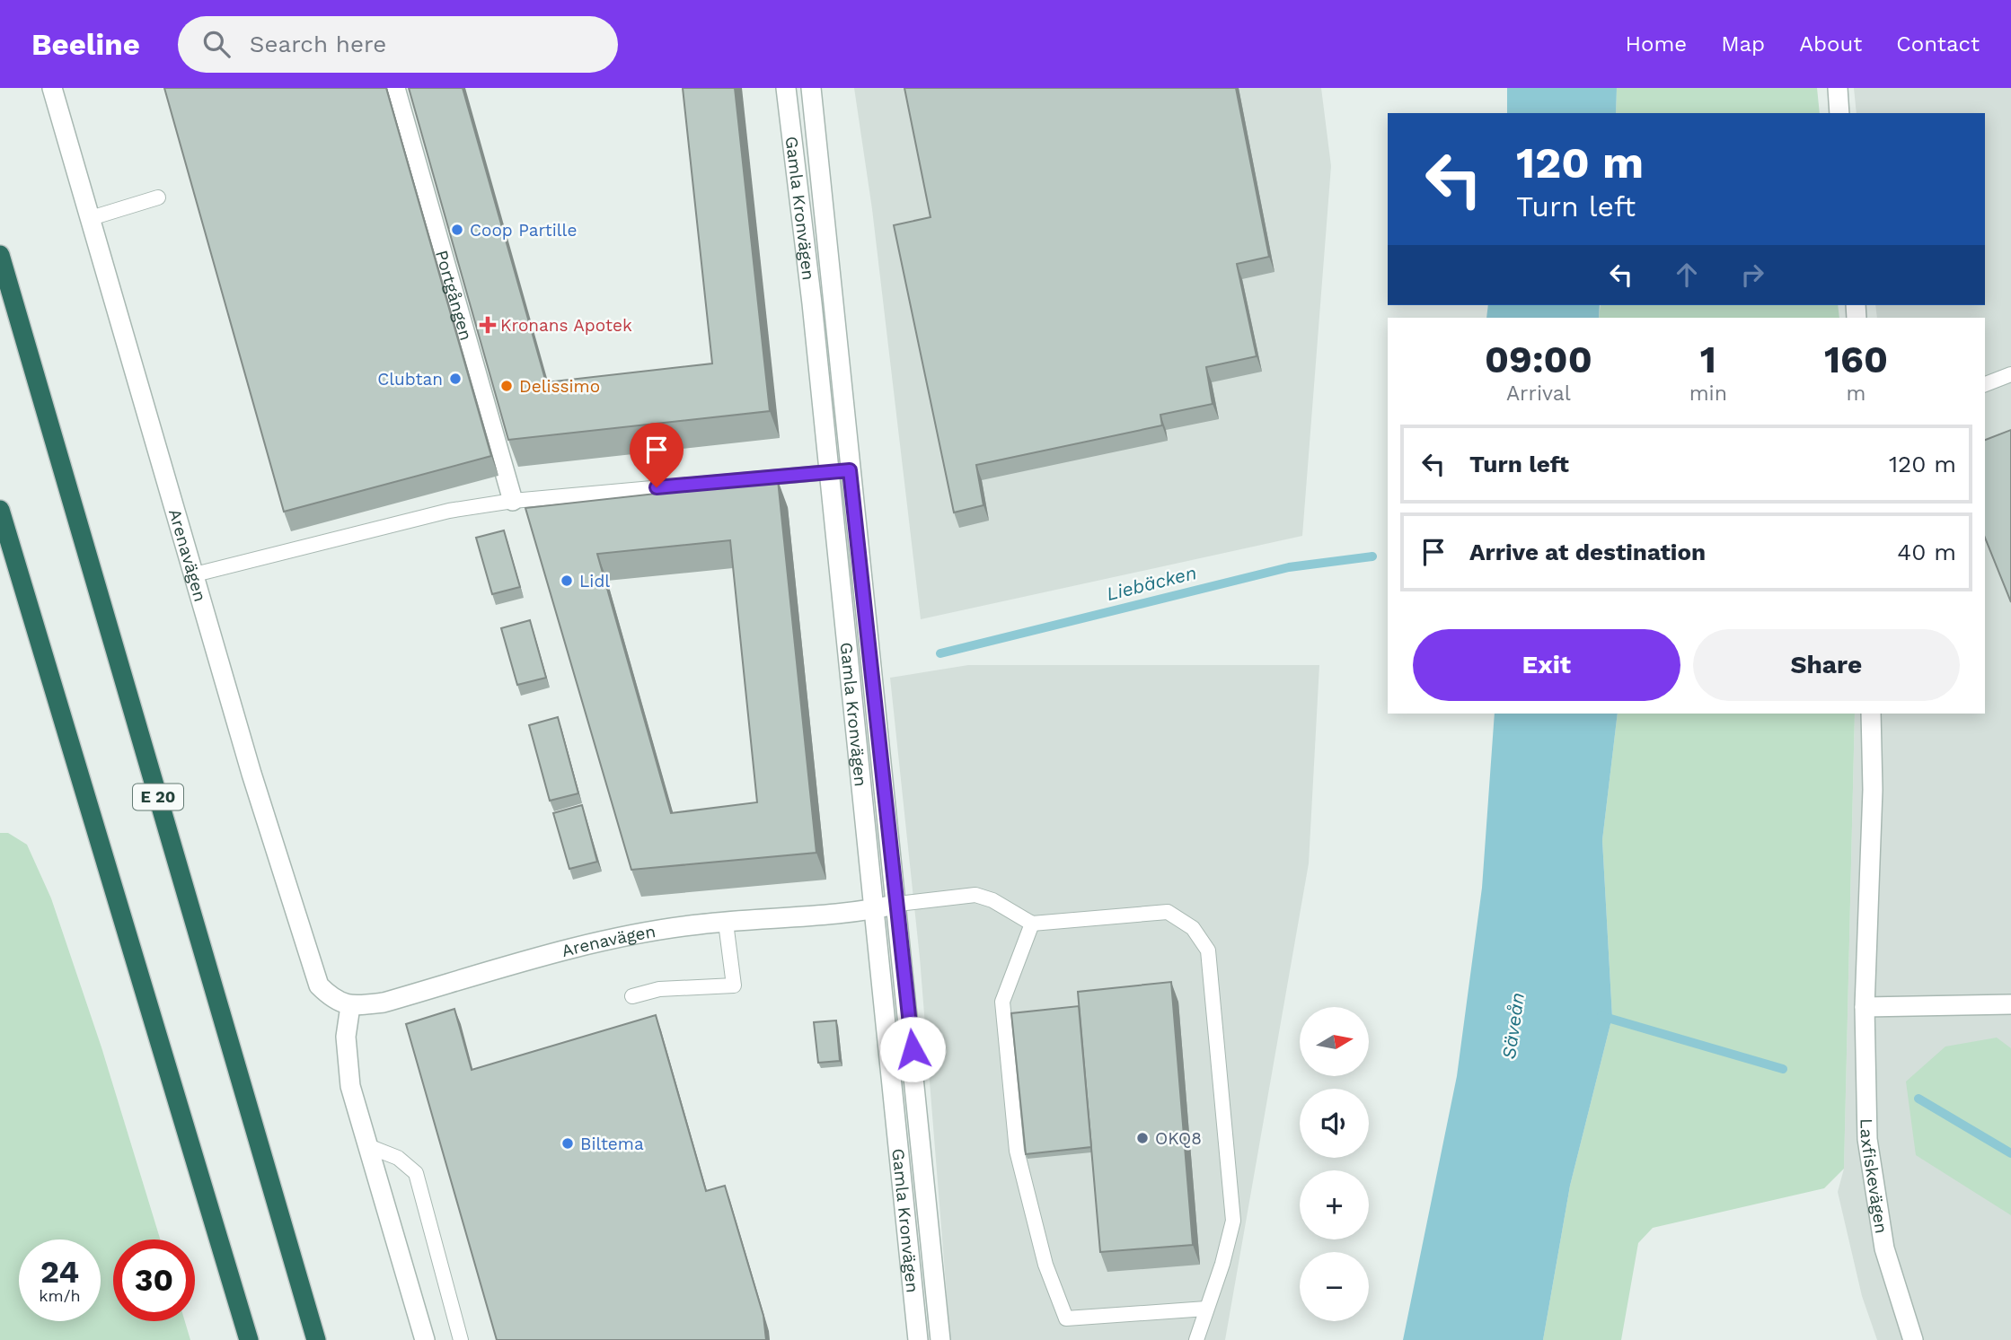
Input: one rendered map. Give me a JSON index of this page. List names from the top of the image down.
{
  "streets": {
    "highway": ["E 20"],
    "street": [
      "Gamla Kronvägen",
      "Portgången",
      "Arenavägen",
      "Laxfiskevägen"
    ]
  },
  "crossings": [
    ["Gamla Kronvägen", "Arenavägen"]
  ],
  "water": ["Liebäcken", "Säveån"],
  "places": {
    "other": [
      "Coop Partille",
      "Clubtan",
      "Delissimo",
      "Lidl",
      "OKQ8",
      "Biltema"
    ],
    "health": ["Kronans Apotek"]
  },
  "north": "right",
  "page": {
    "header": "Beeline",
    "search": "Search here",
    "nav": [
      "Home",
      "Map",
      "About",
      "Contact"
    ],
    "turn": ["120 m", "Turn left"],
    "eta": [
      "09:00",
      "Arrival",
      "1",
      "min",
      "160",
      "m"
    ],
    "list": [
      {
        "name": "Turn left",
        "value": "120 m"
      },
      {
        "name": "Arrive at destination",
        "value": "40 m"
      }
    ],
    "buttons": ["Exit", "Share"],
    "map_buttons": ["+", "−"],
    "speed": "24 km/h",
    "limit": "30"
  }
}
